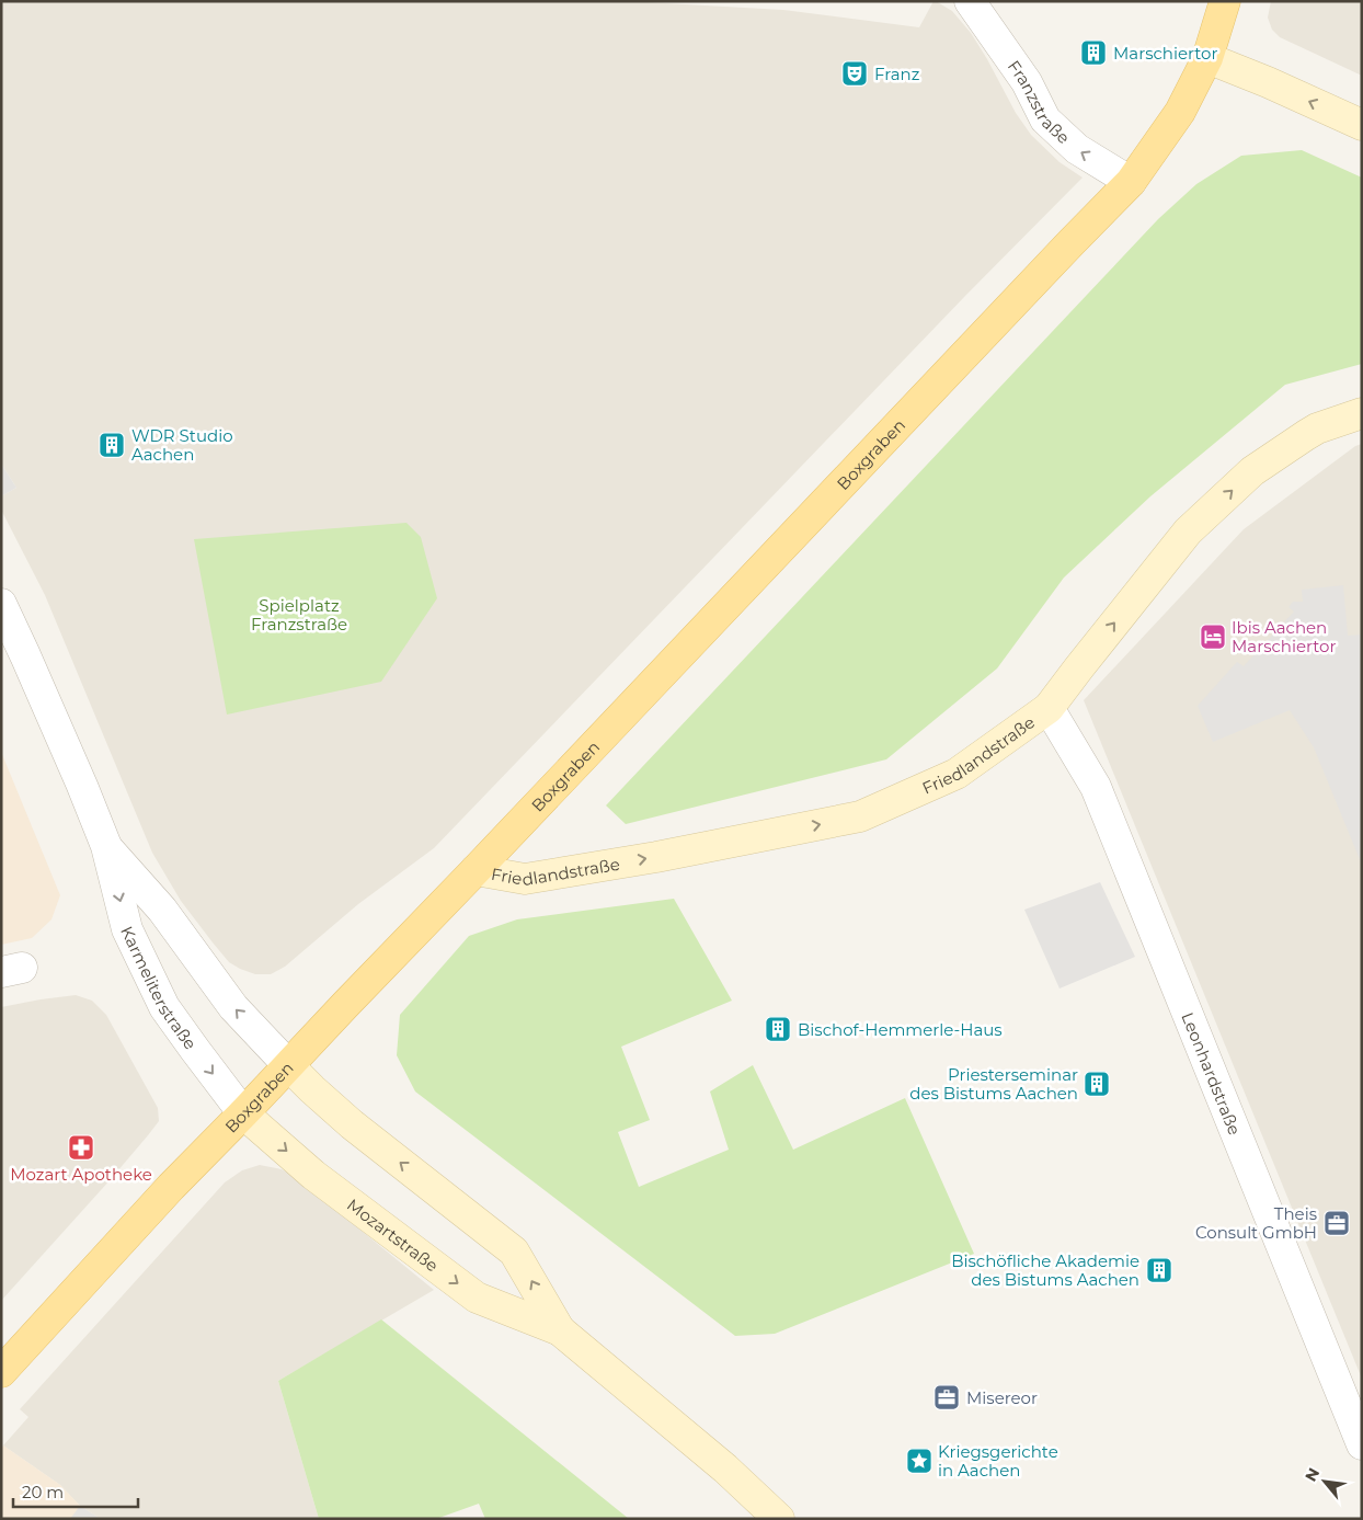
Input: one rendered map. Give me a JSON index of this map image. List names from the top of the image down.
{
  "streets": {
    "main road": ["Boxgraben", "Friedlandstraße", "Mozartstraße"],
    "street": ["Franzstraße", "Karmeliterstraße", "Leonhardstraße"]
  },
  "crossings": [
    ["Franzstraße", "Boxgraben"],
    ["Boxgraben", "Friedlandstraße"],
    ["Boxgraben", "Karmeliterstraße"],
    ["Boxgraben", "Mozartstraße"],
    ["Friedlandstraße", "Leonhardstraße"],
    ["Karmeliterstraße", "Mozartstraße"]
  ],
  "one_way": ["Franzstraße", "Friedlandstraße"],
  "parks": ["Spielplatz Franzstraße"],
  "places": {
    "building": [
      "Marschiertor",
      "WDR Studio Aachen",
      "Bischof-Hemmerle-Haus",
      "Priesterseminar des Bistums Aachen",
      "Bischöfliche Akademie des Bistums Aachen"
    ],
    "theatre": ["Franz"],
    "hotel": ["Ibis Aachen Marschiertor"],
    "pharmacy": ["Mozart Apotheke"],
    "office": ["Theis Consult GmbH", "Misereor"],
    "place": ["Kriegsgerichte in Aachen"]
  },
  "scale_bar": "20 m",
  "north": "top left"
}
